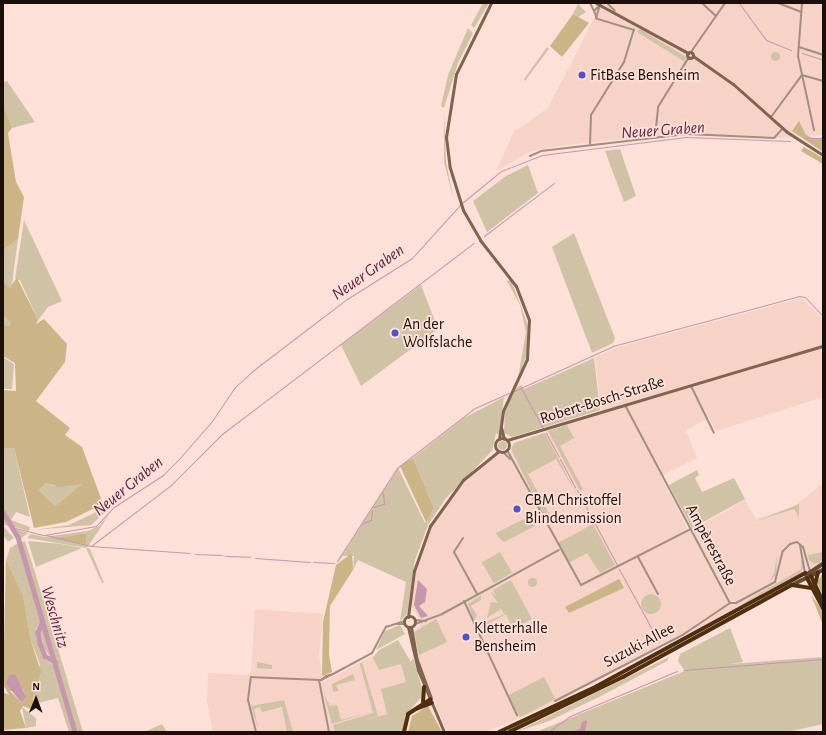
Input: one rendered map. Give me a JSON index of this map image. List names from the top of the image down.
{
  "streets": {
    "street": ["Robert-Bosch-Straße", "Ampèrestraße", "Suzuki-Allee"]
  },
  "crossings": [
    ["Robert-Bosch-Straße", "Ampèrestraße"],
    ["Ampèrestraße", "Suzuki-Allee"]
  ],
  "water": ["Neuer Graben", "Weschnitz"],
  "places": [
    "FitBase Bensheim",
    "An der Wolfslache",
    "CBM Christoffel Blindenmission",
    "Kletterhalle Bensheim"
  ],
  "north": "top"
}
